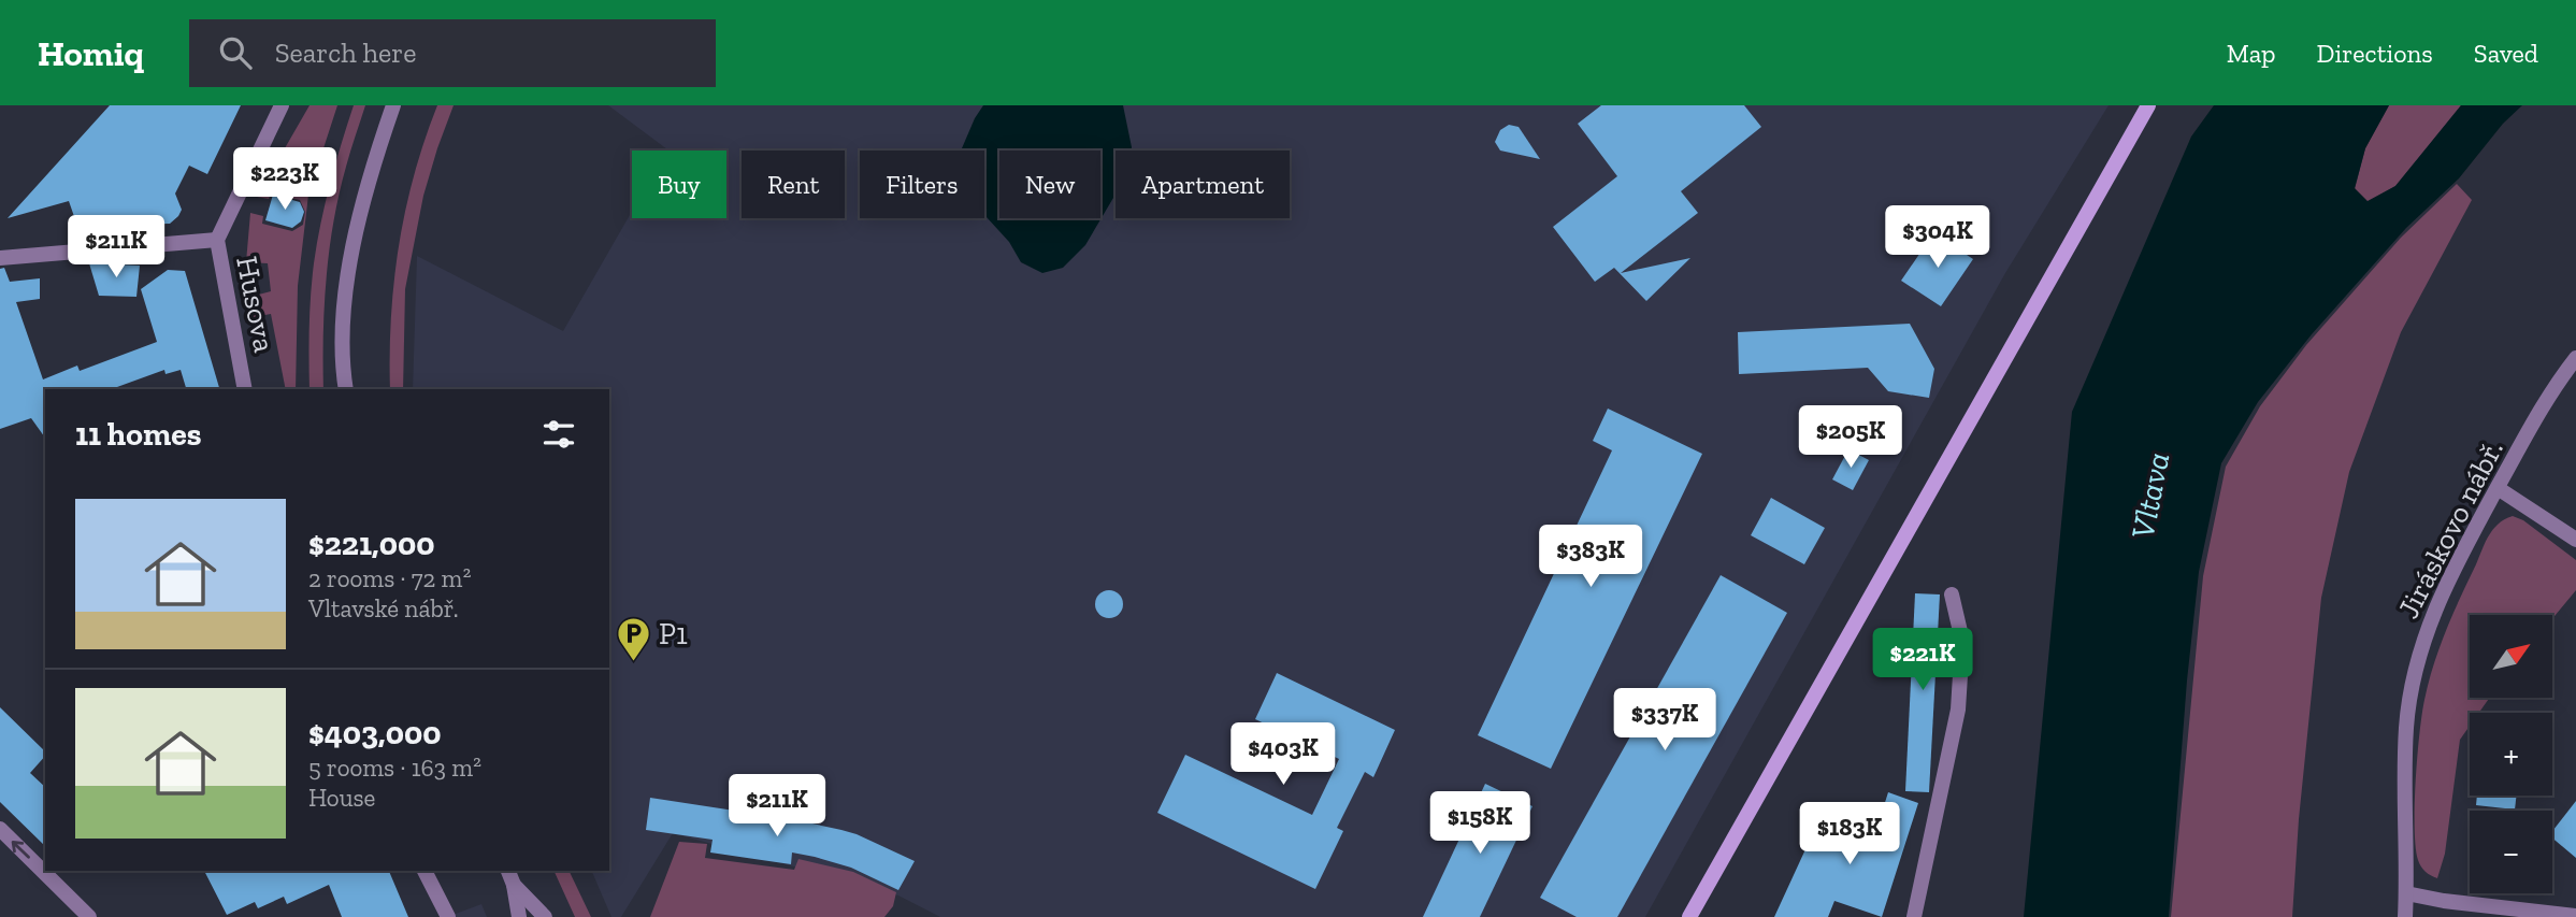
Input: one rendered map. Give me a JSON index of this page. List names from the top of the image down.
{
  "streets": {
    "street": ["Husova", "Jiráskovo nábř."]
  },
  "water": ["Vltava"],
  "places": {
    "parking": ["P1"]
  },
  "north": "top right",
  "page": {
    "header": "Homiq",
    "search": "Search here",
    "nav": ["Map", "Directions", "Saved"],
    "price": [
      "$223K",
      "$304K",
      "$211K",
      "$205K",
      "$383K",
      "$221K",
      "$337K",
      "$403K",
      "$211K",
      "$158K",
      "$183K"
    ],
    "chip": [
      "Buy",
      "Rent",
      "Filters",
      "New",
      "Apartment"
    ],
    "heading": "11 homes",
    "list": [
      {
        "name": "$221,000",
        "note": "2 rooms · 72 m² · Vltavské nábř."
      },
      {
        "name": "$403,000",
        "note": "5 rooms · 163 m² · House"
      }
    ],
    "map_buttons": ["+", "−"]
  }
}
